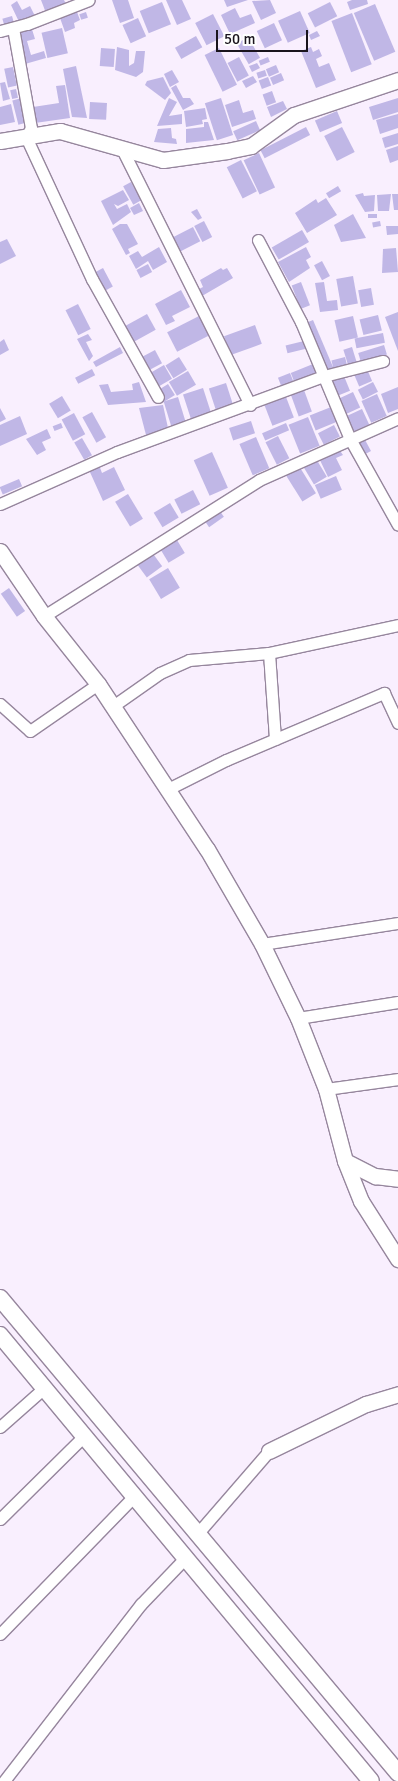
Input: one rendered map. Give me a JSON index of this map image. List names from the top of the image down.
{
  "scale_bar": "50 m"
}
